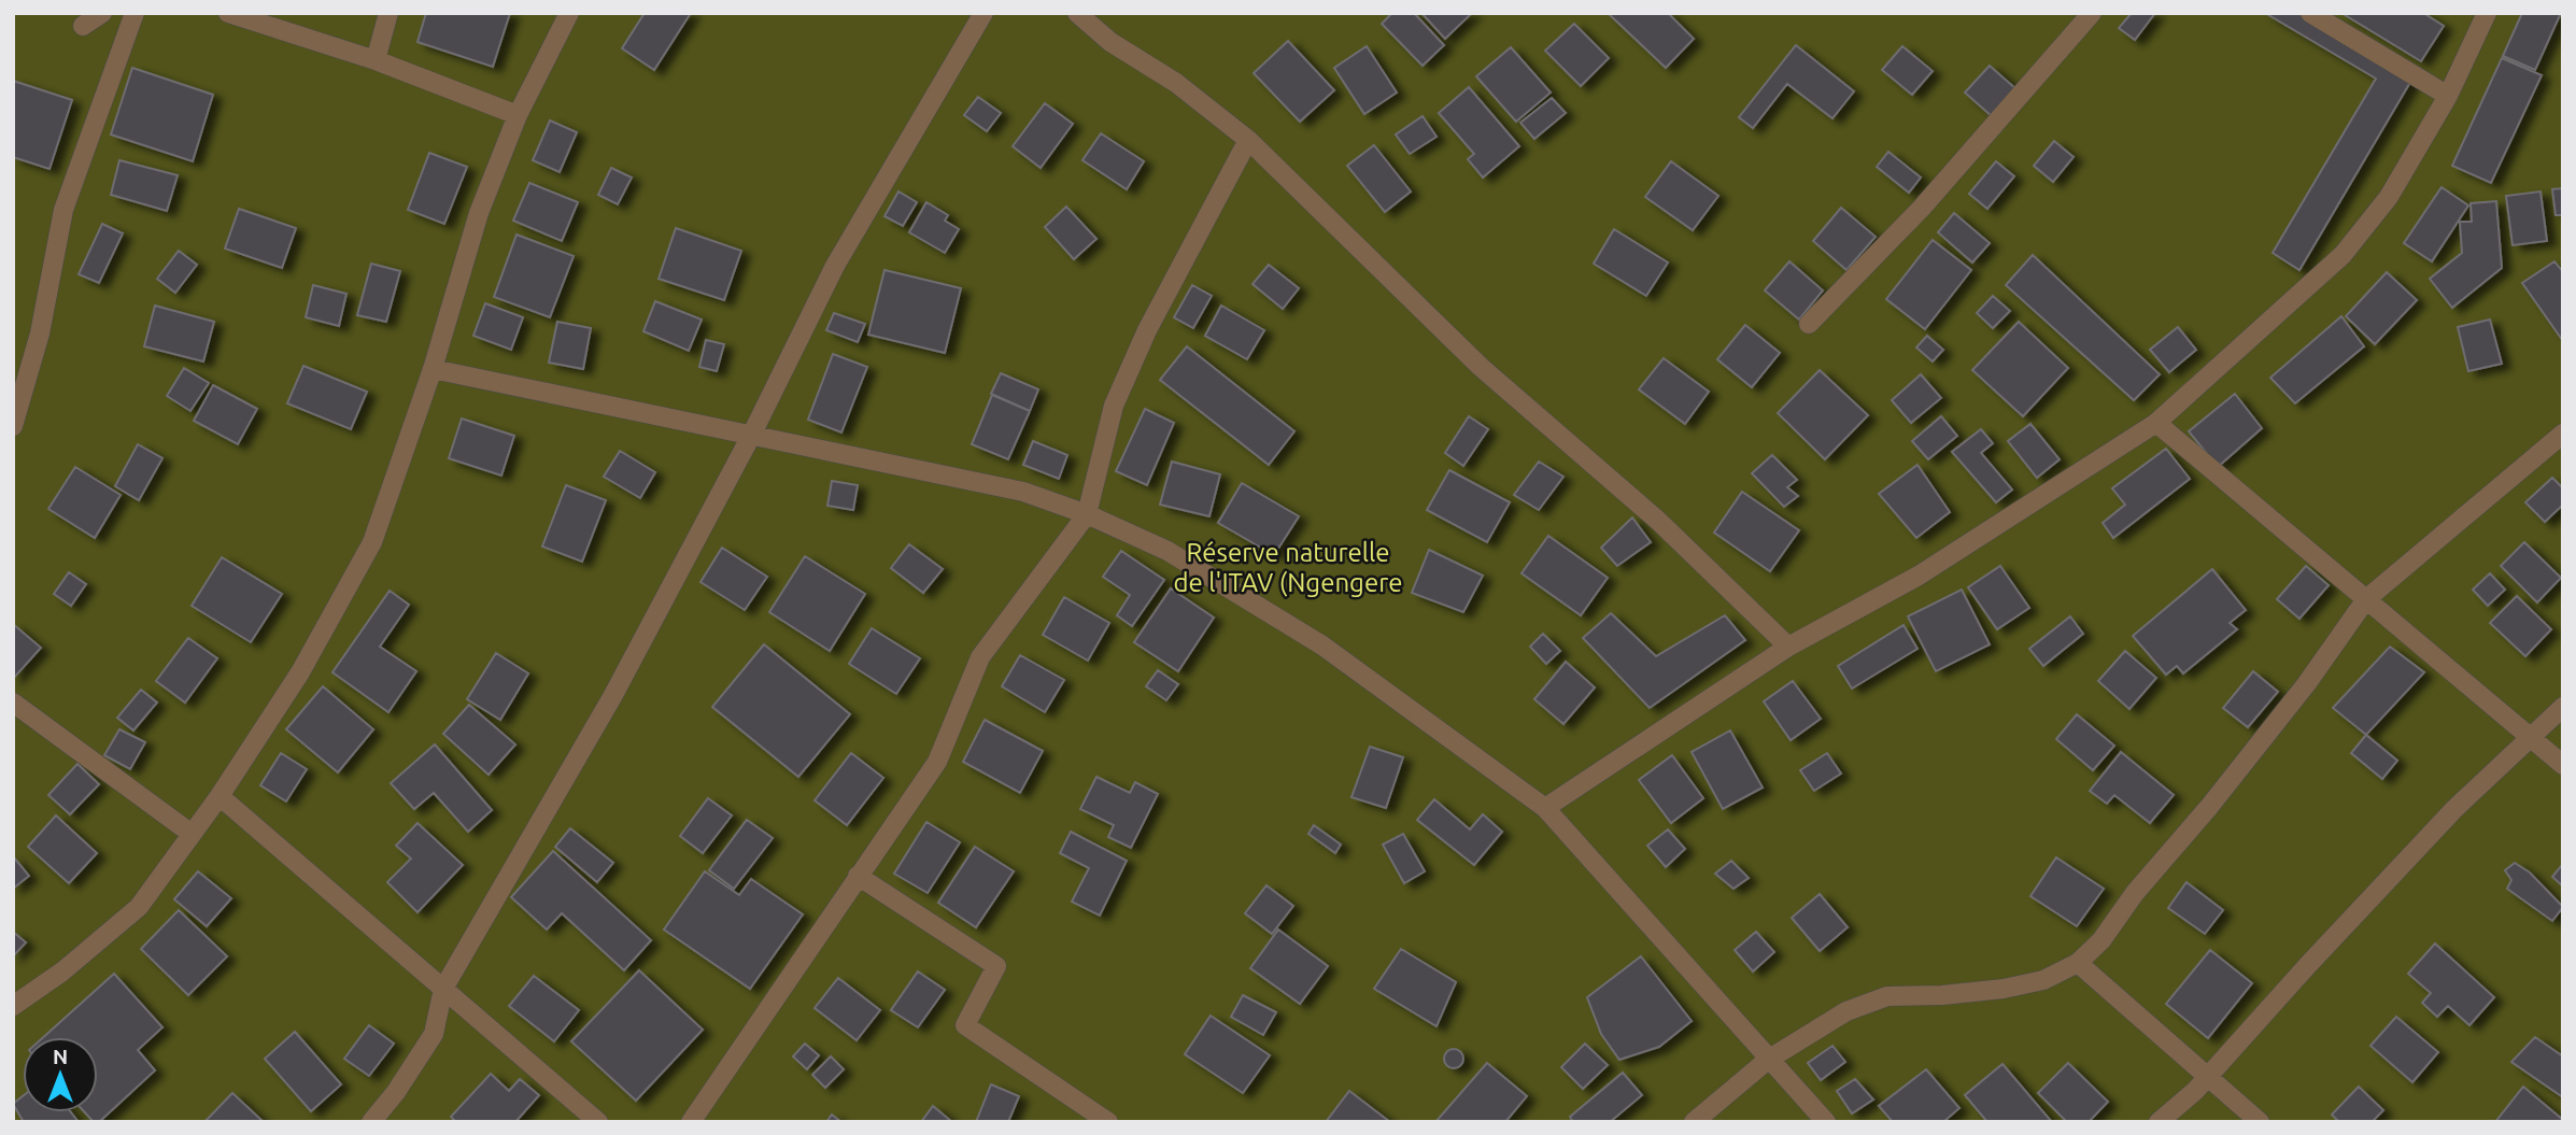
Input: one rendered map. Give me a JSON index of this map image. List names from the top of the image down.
{
  "parks": ["Réserve naturelle de l'ITAV (Ngengere"],
  "north": "top"
}
